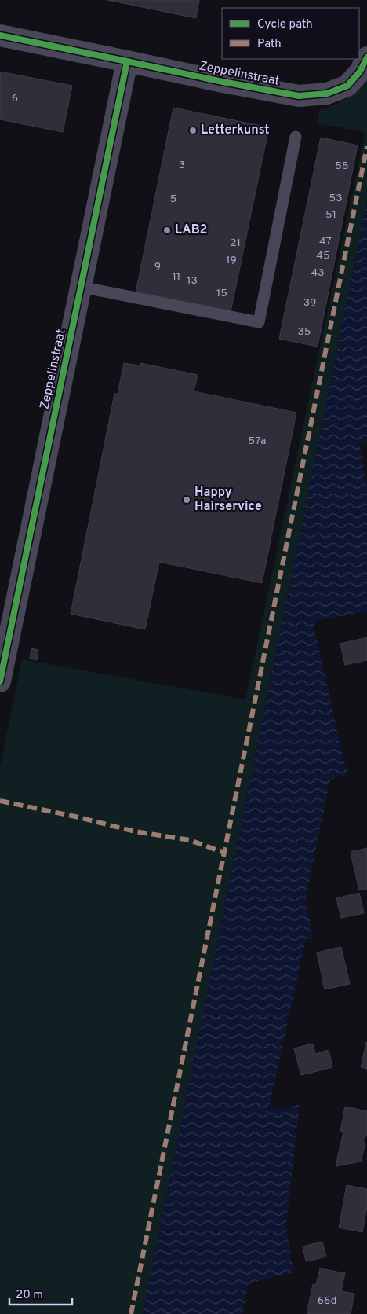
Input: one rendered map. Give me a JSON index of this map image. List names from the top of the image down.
{
  "streets": {
    "street": ["Zeppelinstraat"]
  },
  "places": ["Letterkunst", "LAB2", "Happy Hairservice"],
  "house_numbers": [
    "6",
    "3",
    "55",
    "53",
    "5",
    "51",
    "47",
    "21",
    "45",
    "19",
    "9",
    "43",
    "11",
    "13",
    "15",
    "39",
    "35",
    "57a",
    "66d"
  ],
  "legend": ["Cycle path", "Path"],
  "scale_bar": "20 m"
}
